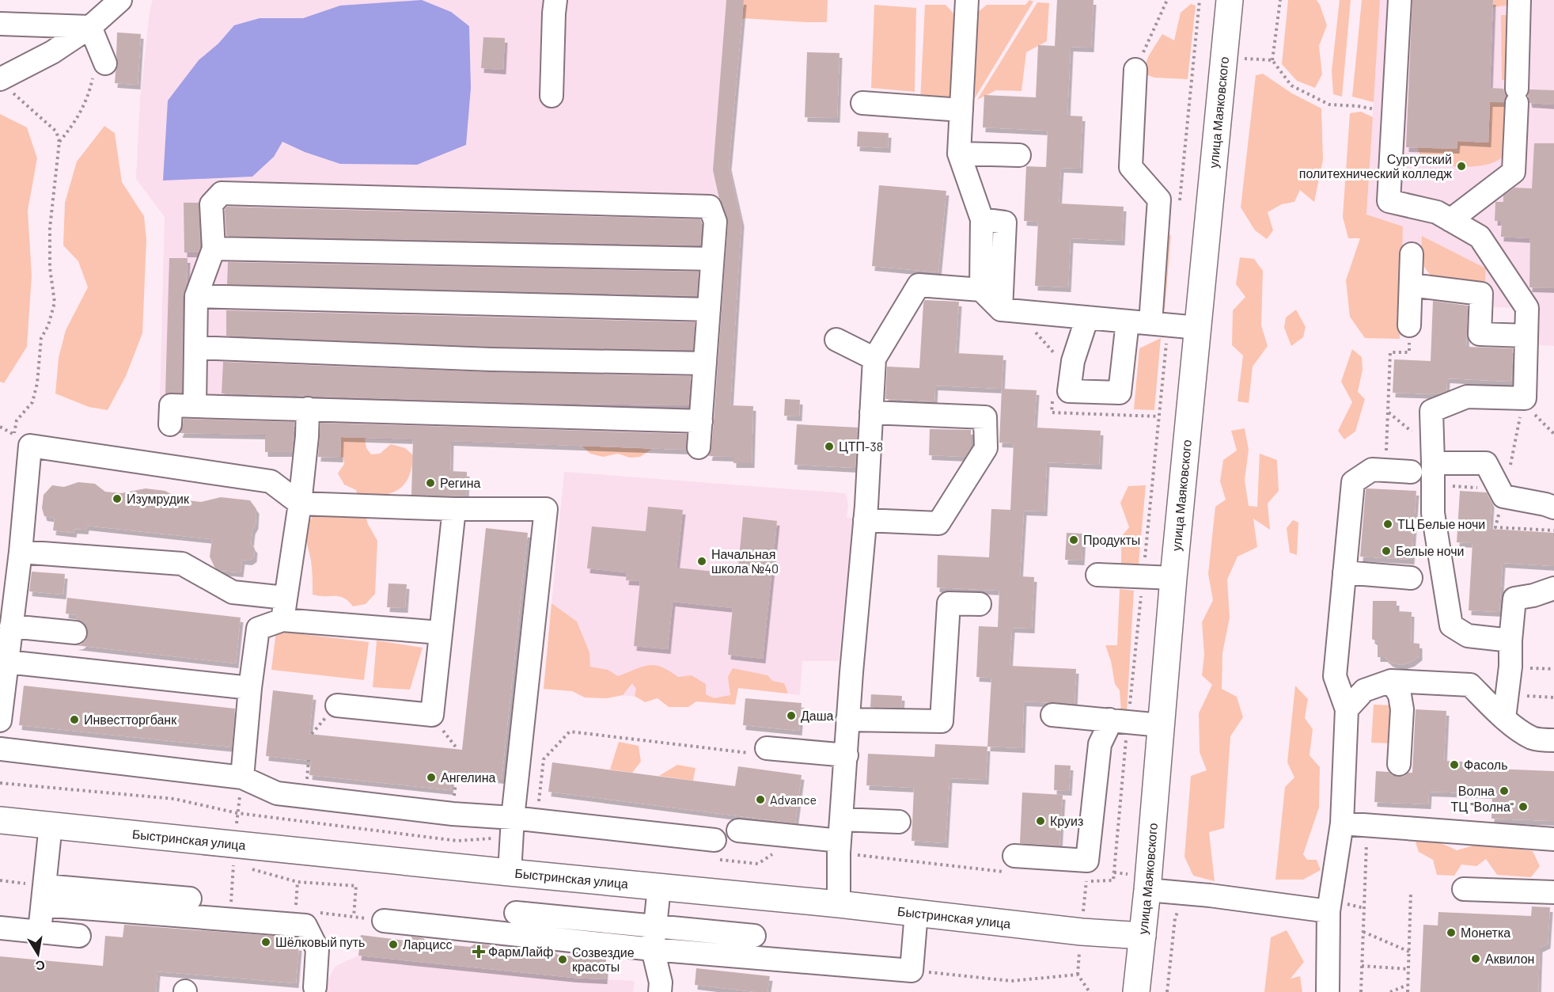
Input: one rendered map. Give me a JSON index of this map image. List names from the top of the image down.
{
  "streets": {
    "main road": ["улица Маяковского", "Быстринская улица"]
  },
  "crossings": [
    ["улица Маяковского", "Быстринская улица"]
  ],
  "places": {
    "other": [
      "Сургутский политехнический колледж",
      "ЦТП-38",
      "Регина",
      "Изумрудик",
      "ТЦ Белые ночи",
      "Продукты",
      "Белые ночи",
      "Начальная школа №40",
      "Даша",
      "Инвестторгбанк",
      "Фасоль",
      "Ангелина",
      "Волна",
      "Advance",
      "ТЦ \"Волна\"",
      "Круиз",
      "Монетка",
      "Шёлковый путь",
      "Ларцисс",
      "Аквилон",
      "Созвездие красоты"
    ],
    "health": ["ФармЛайф"]
  },
  "north": "bottom"
}
